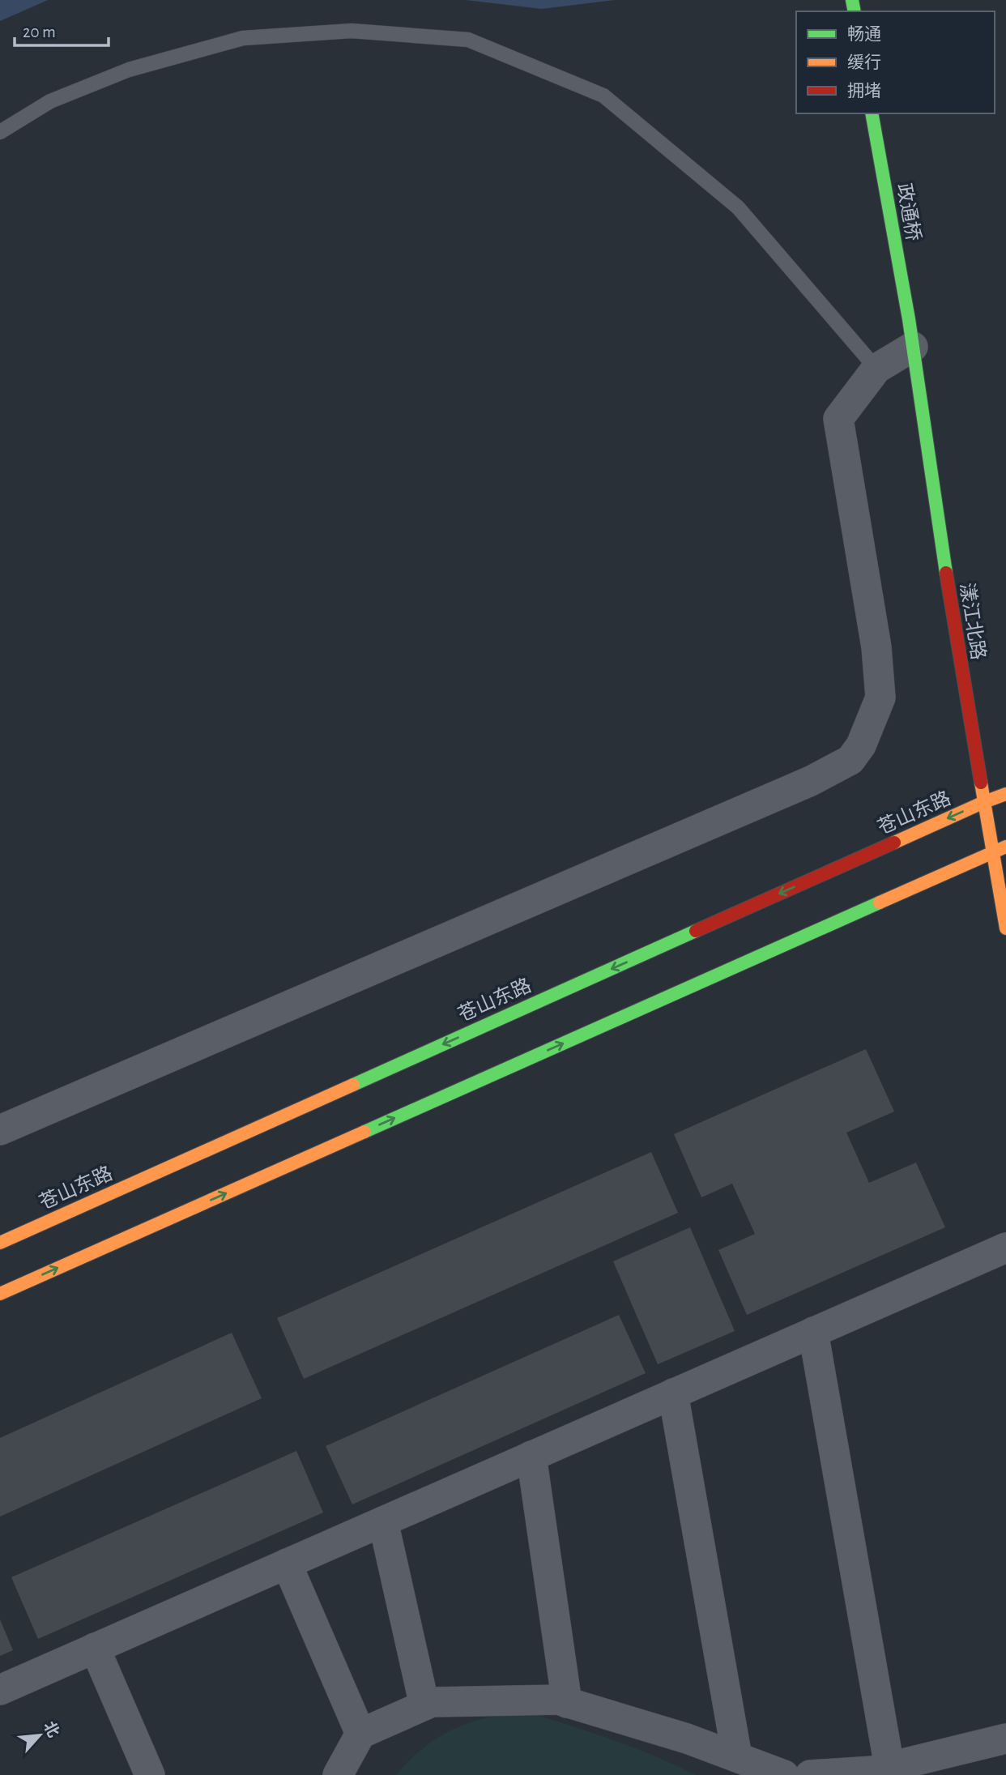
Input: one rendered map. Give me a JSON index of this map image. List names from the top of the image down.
{
  "streets": {
    "main road": ["政通桥", "漾江北路", "苍山东路"]
  },
  "crossings": [
    ["政通桥", "漾江北路"],
    ["漾江北路", "苍山东路"]
  ],
  "legend": ["畅通", "缓行", "拥堵"],
  "scale_bar": "20 m",
  "north": "top right"
}
